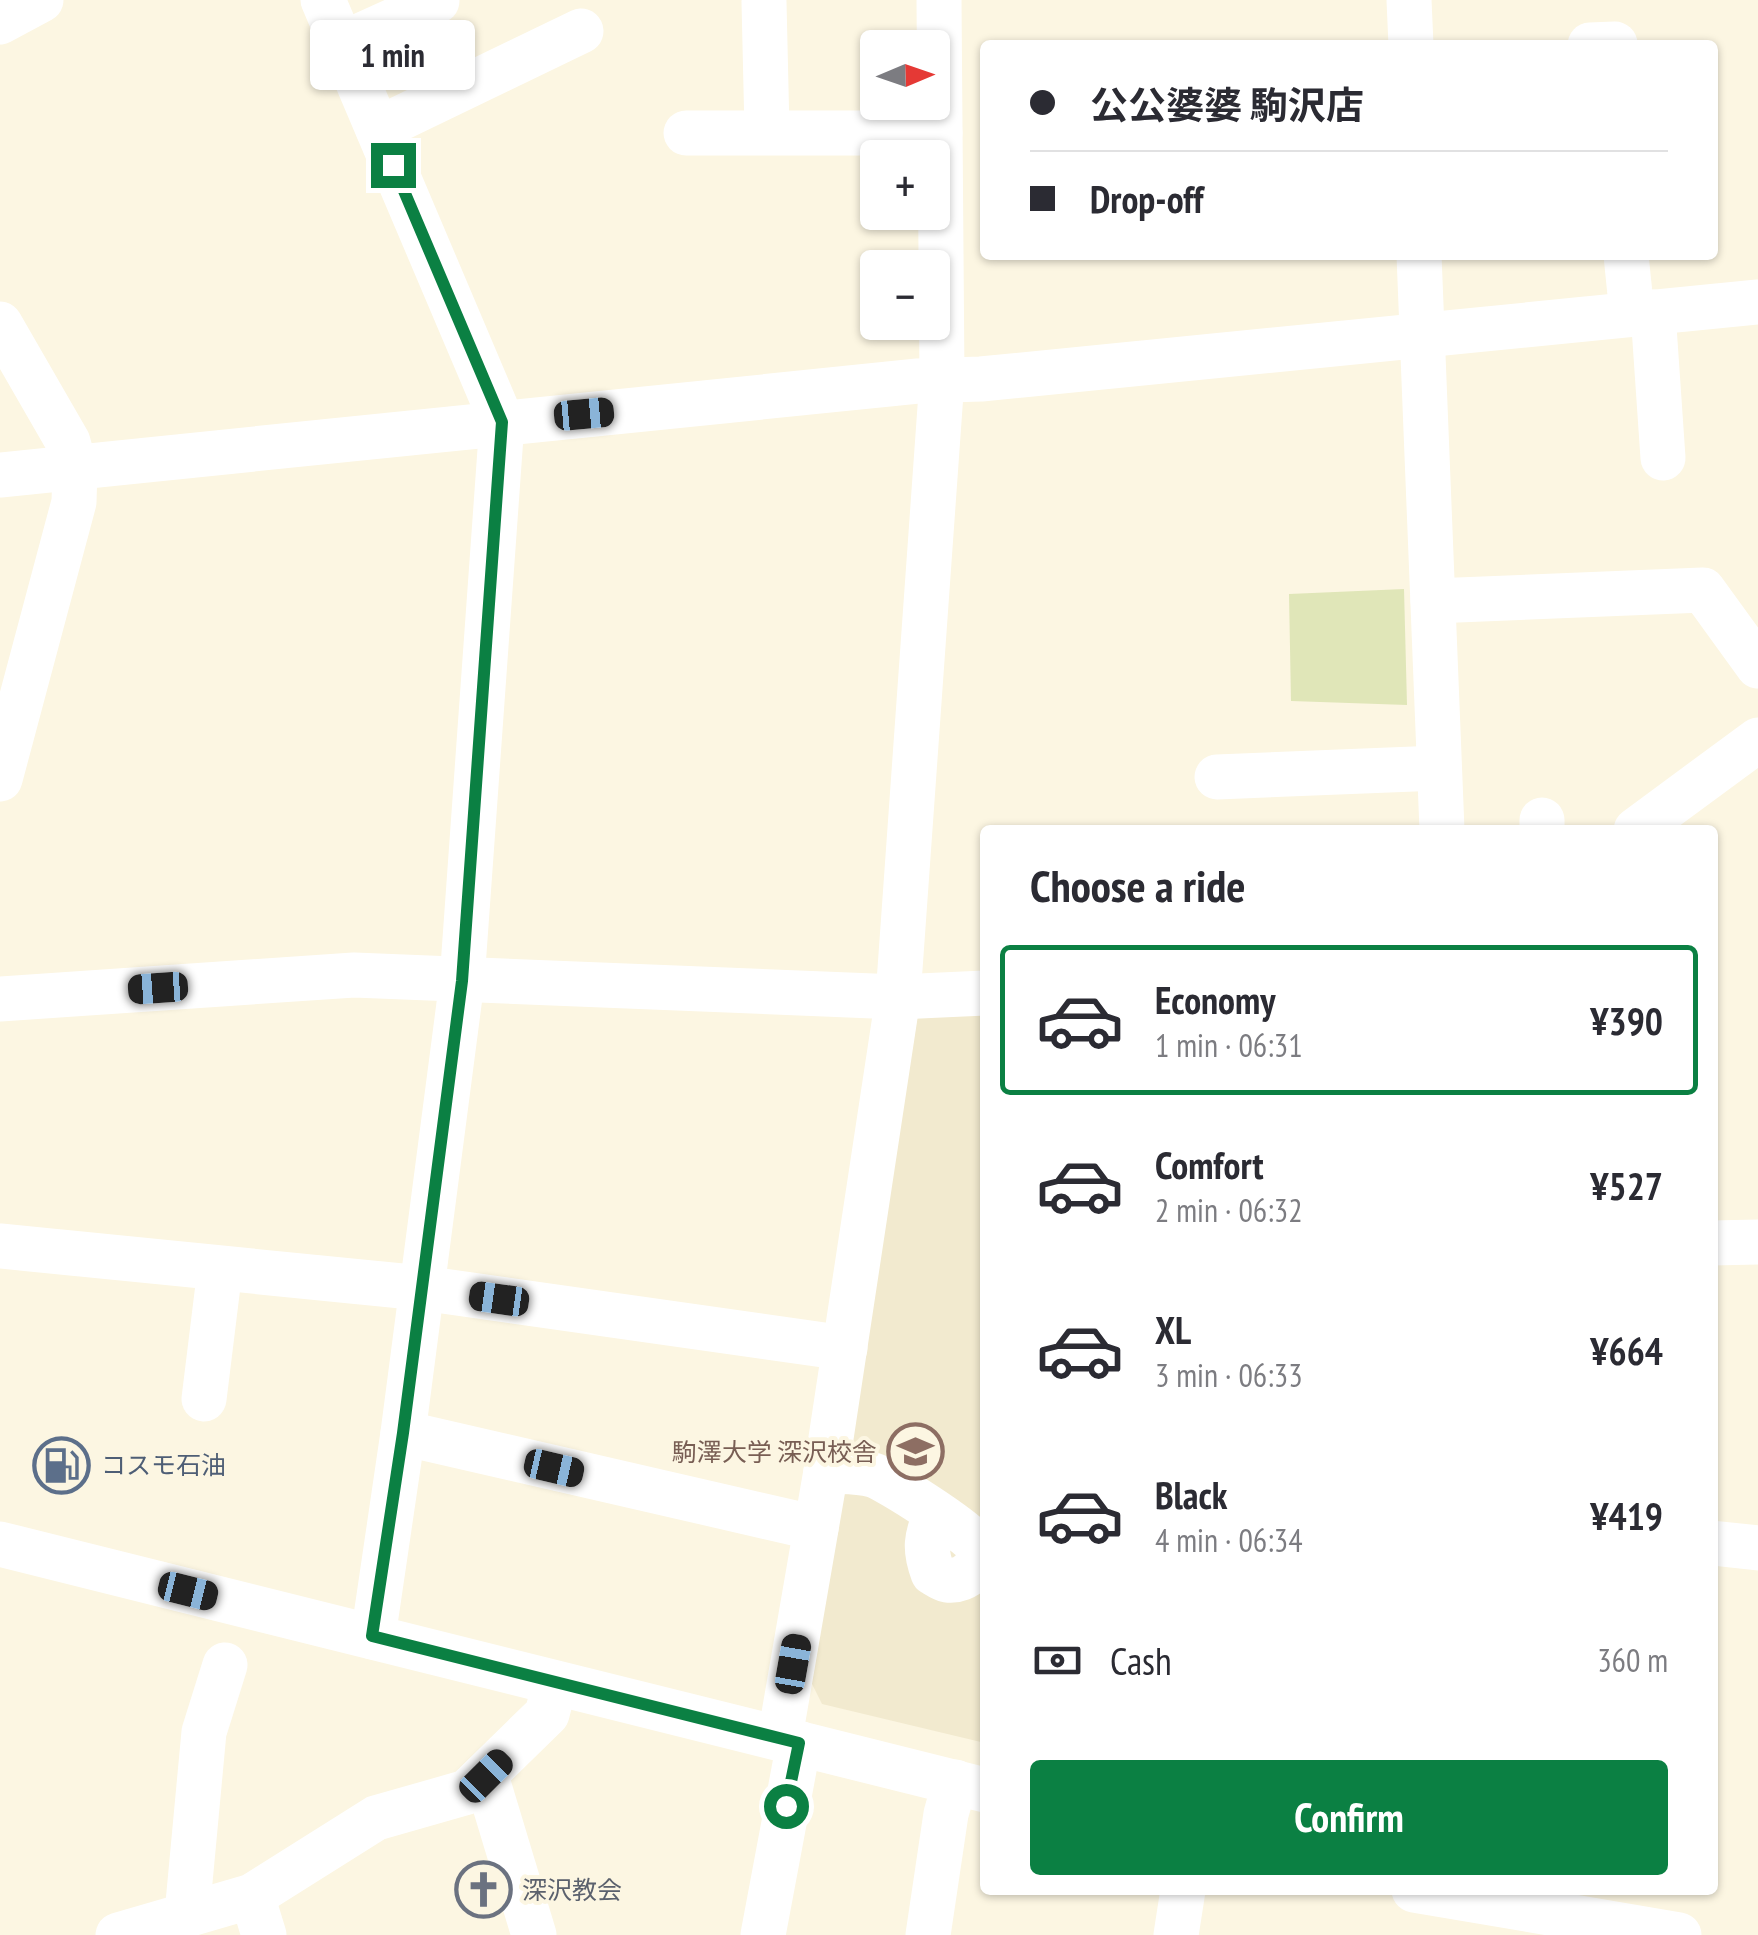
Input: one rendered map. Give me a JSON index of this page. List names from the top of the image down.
{
  "places": {
    "school or university": ["駒澤大学 深沢校舎"],
    "fuel station": ["コスモ石油"],
    "church": ["深沢教会"]
  },
  "north": "right",
  "page": {
    "bubble": "1 min",
    "map_buttons": ["+", "−"],
    "banner": ["公公婆婆 駒沢店", "Drop-off"],
    "heading": "Choose a ride",
    "list": [
      {
        "name": "Economy",
        "note": "1 min · 06:31",
        "value": "¥390"
      },
      {
        "name": "Comfort",
        "note": "2 min · 06:32",
        "value": "¥527"
      },
      {
        "name": "XL",
        "note": "3 min · 06:33",
        "value": "¥664"
      },
      {
        "name": "Black",
        "note": "4 min · 06:34",
        "value": "¥419"
      }
    ],
    "pay": ["Cash", "360 m"],
    "buttons": "Confirm"
  }
}
